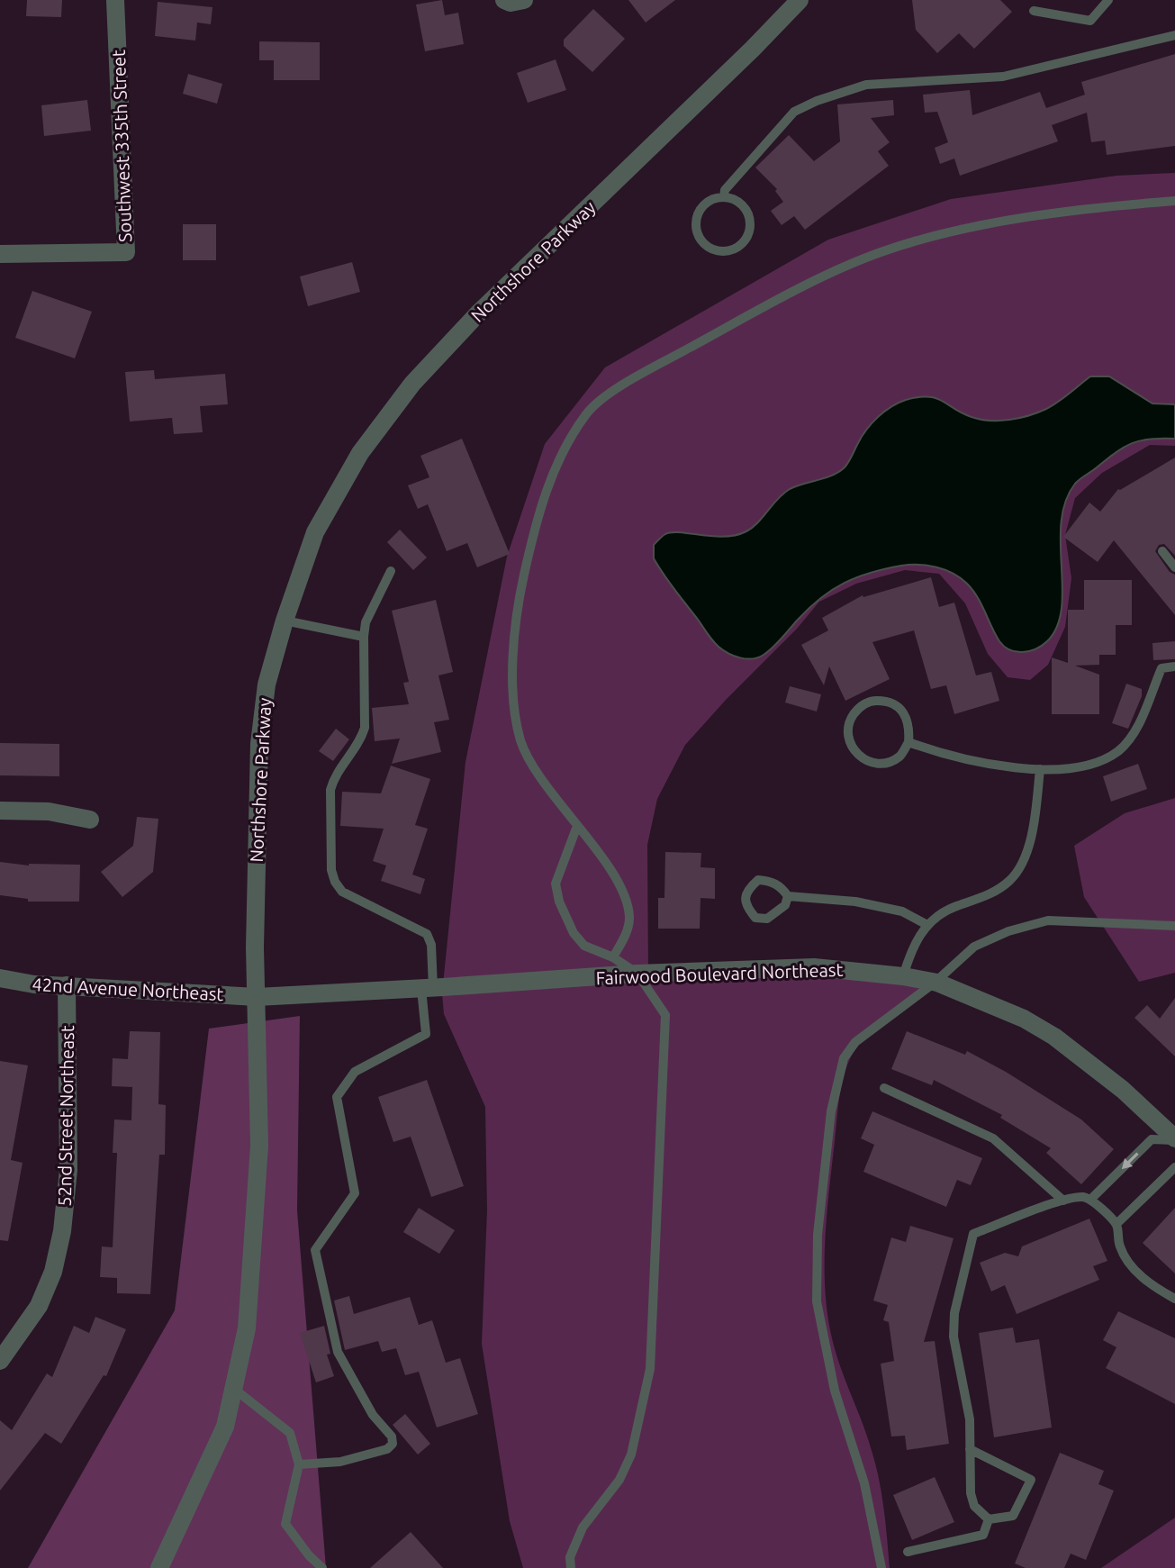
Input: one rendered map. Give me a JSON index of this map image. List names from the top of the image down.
{
  "streets": {
    "street": [
      "Southwest 335th Street",
      "Northshore Parkway",
      "Fairwood Boulevard Northeast",
      "42nd Avenue Northeast",
      "52nd Street Northeast"
    ]
  },
  "crossings": [
    ["Northshore Parkway", "Fairwood Boulevard Northeast"],
    ["Northshore Parkway", "42nd Avenue Northeast"],
    ["Fairwood Boulevard Northeast", "42nd Avenue Northeast"],
    ["42nd Avenue Northeast", "52nd Street Northeast"]
  ]
}
